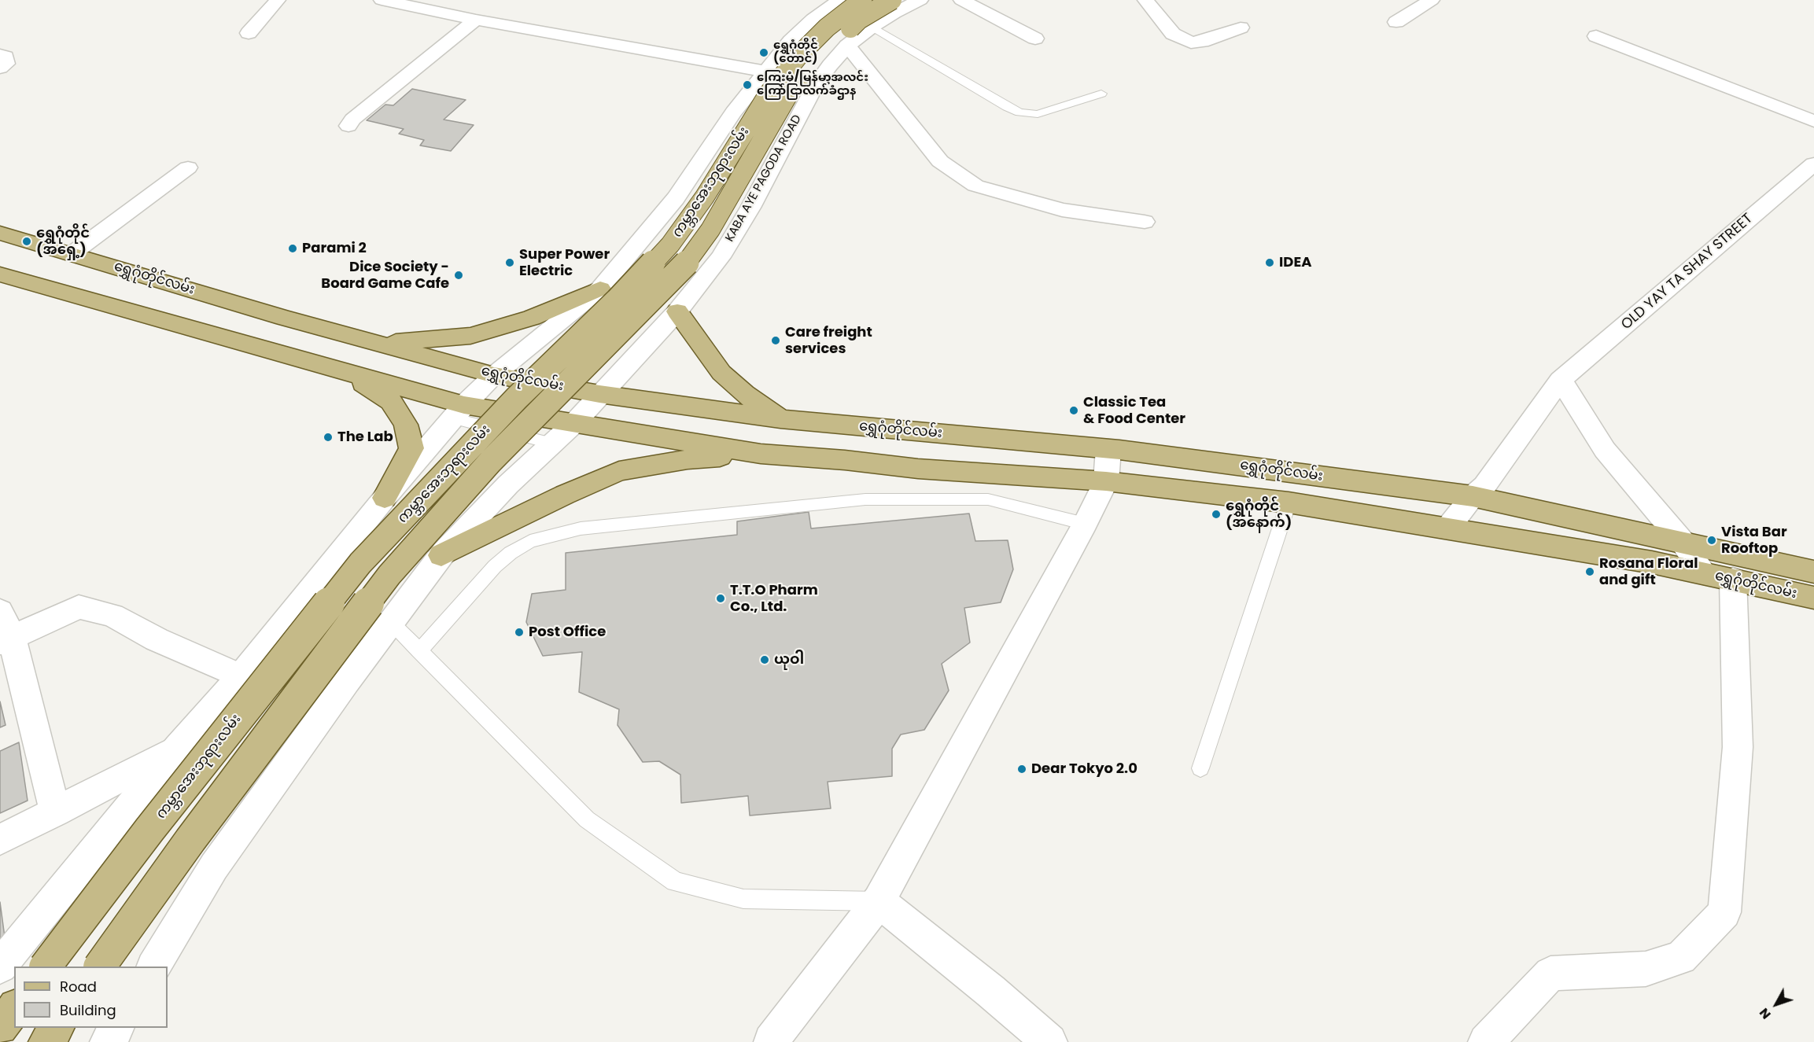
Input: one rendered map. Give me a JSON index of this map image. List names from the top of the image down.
{
  "streets": {
    "main road": ["ကမ္ဘာအေးဘုရားလမ်း", "ရွှေဂုံတိုင်လမ်း"],
    "street": ["KABA AYE PAGODA ROAD", "OLD YAY TA SHAY STREET"]
  },
  "crossings": [
    ["OLD YAY TA SHAY STREET", "ရွှေဂုံတိုင်လမ်း"]
  ],
  "places": [
    "ရွှေဂုံတိုင် (တောင်)",
    "‌ကြေးမုံ/မြန်မာ့အလင်း ကြော်ငြာလက်ခံဌာန",
    "ရွှေဂုံတိုင် (အရှေ့)",
    "Parami 2",
    "Super Power Electric",
    "IDEA",
    "Dice Society - Board Game Cafe",
    "Care freight services",
    "Classic Tea & Food Center",
    "The Lab",
    "ရွှေဂုံတိုင် (အနောက်)",
    "Vista Bar Rooftop",
    "Rosana Floral and gift",
    "T.T.O Pharm Co., Ltd.",
    "Post Office",
    "ယုဝါ",
    "Dear Tokyo 2.0"
  ],
  "legend": ["Road", "Building"],
  "north": "bottom left"
}
